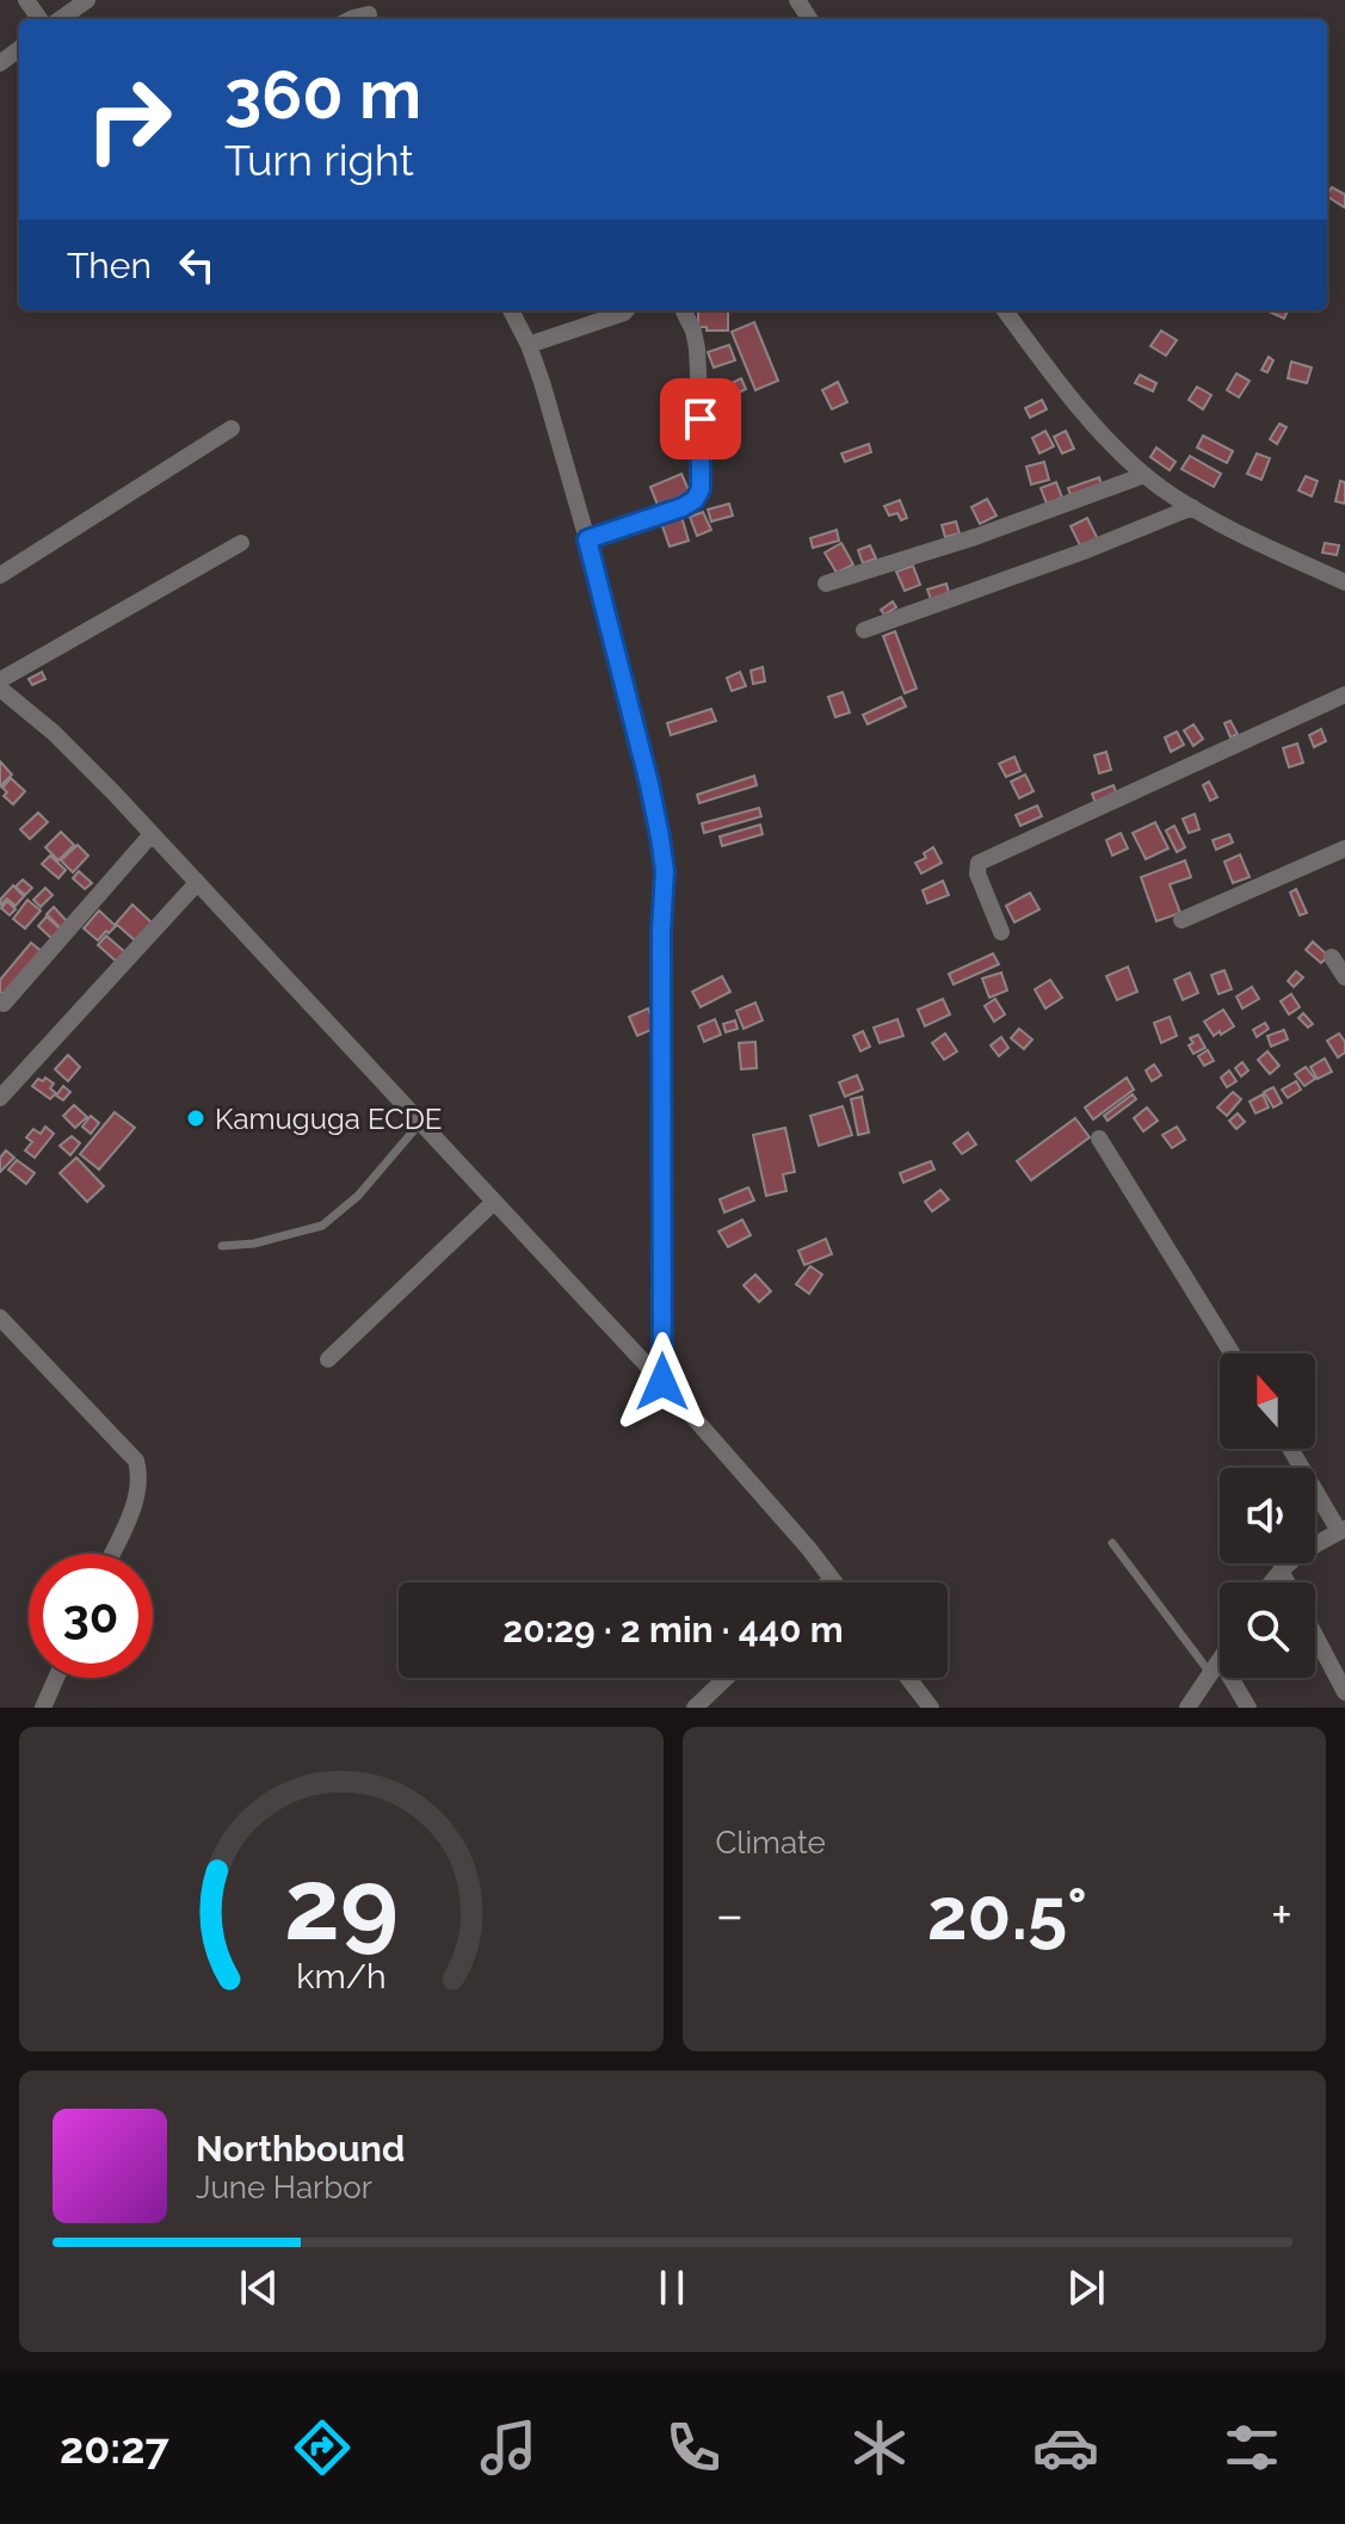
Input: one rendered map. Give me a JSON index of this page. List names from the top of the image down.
{
  "places": ["Kamuguga ECDE"],
  "north": "top",
  "page": {
    "turn": ["360 m", "Turn right"],
    "then": "Then",
    "limit": "30",
    "trip": "20:29 · 2 min · 440 m",
    "tile": "Climate",
    "heat": ["−", "20.5°", "+"],
    "song": ["Northbound", "June Harbor"],
    "tabs": "20:27",
    "gauge": ["29", "km/h"]
  }
}
